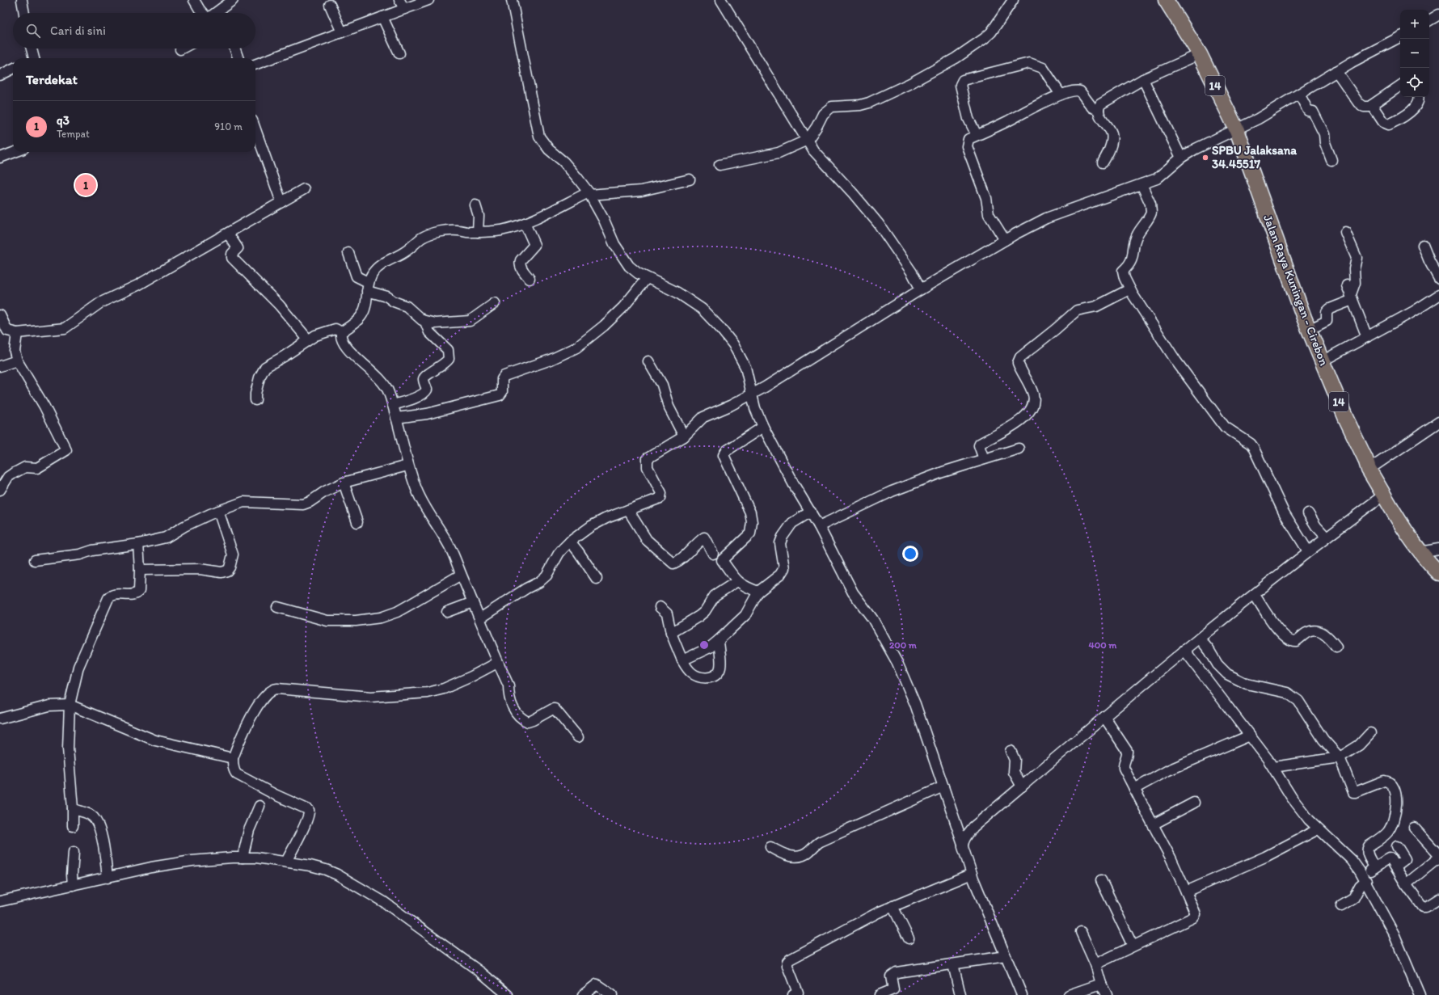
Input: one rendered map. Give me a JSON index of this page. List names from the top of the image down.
{
  "streets": {
    "highway": ["14", "Jalan Raya Kuningan - Cirebon"]
  },
  "places": ["SPBU Jalaksana 34.45517"],
  "page": {
    "map_buttons": ["+", "−"],
    "search": "Cari di sini",
    "heading": "Terdekat",
    "list": [
      {
        "mark": "1",
        "name": "q3",
        "note": "Tempat",
        "value": "910 m"
      }
    ],
    "pins": "1"
  },
  "rings": ["200 m", "400 m"]
}
